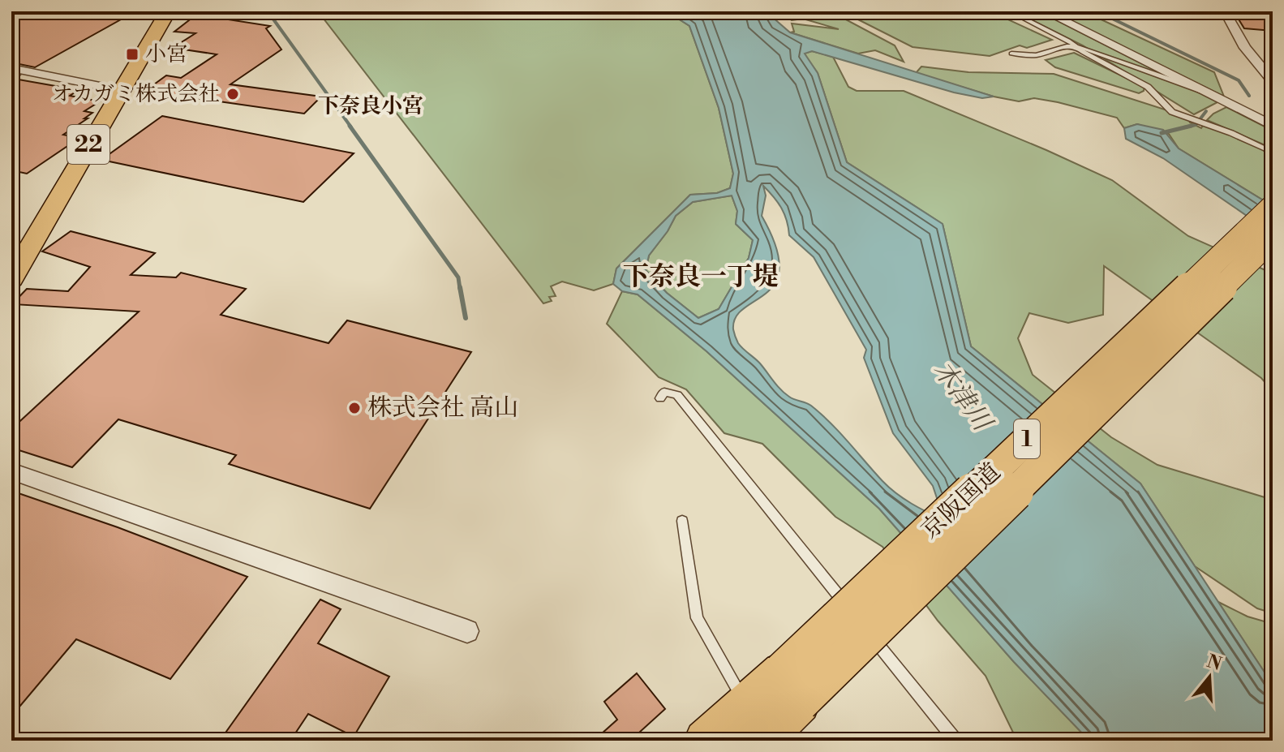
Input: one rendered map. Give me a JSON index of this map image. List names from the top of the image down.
{
  "streets": {
    "highway": ["1", "京阪国道"],
    "main road": ["22"]
  },
  "districts": ["下奈良小宮", "下奈良一丁堤"],
  "water": ["木津川"],
  "places": {
    "transit": ["小宮"],
    "other": ["オカガミ株式会社", "株式会社 高山"]
  },
  "north": "top"
}
